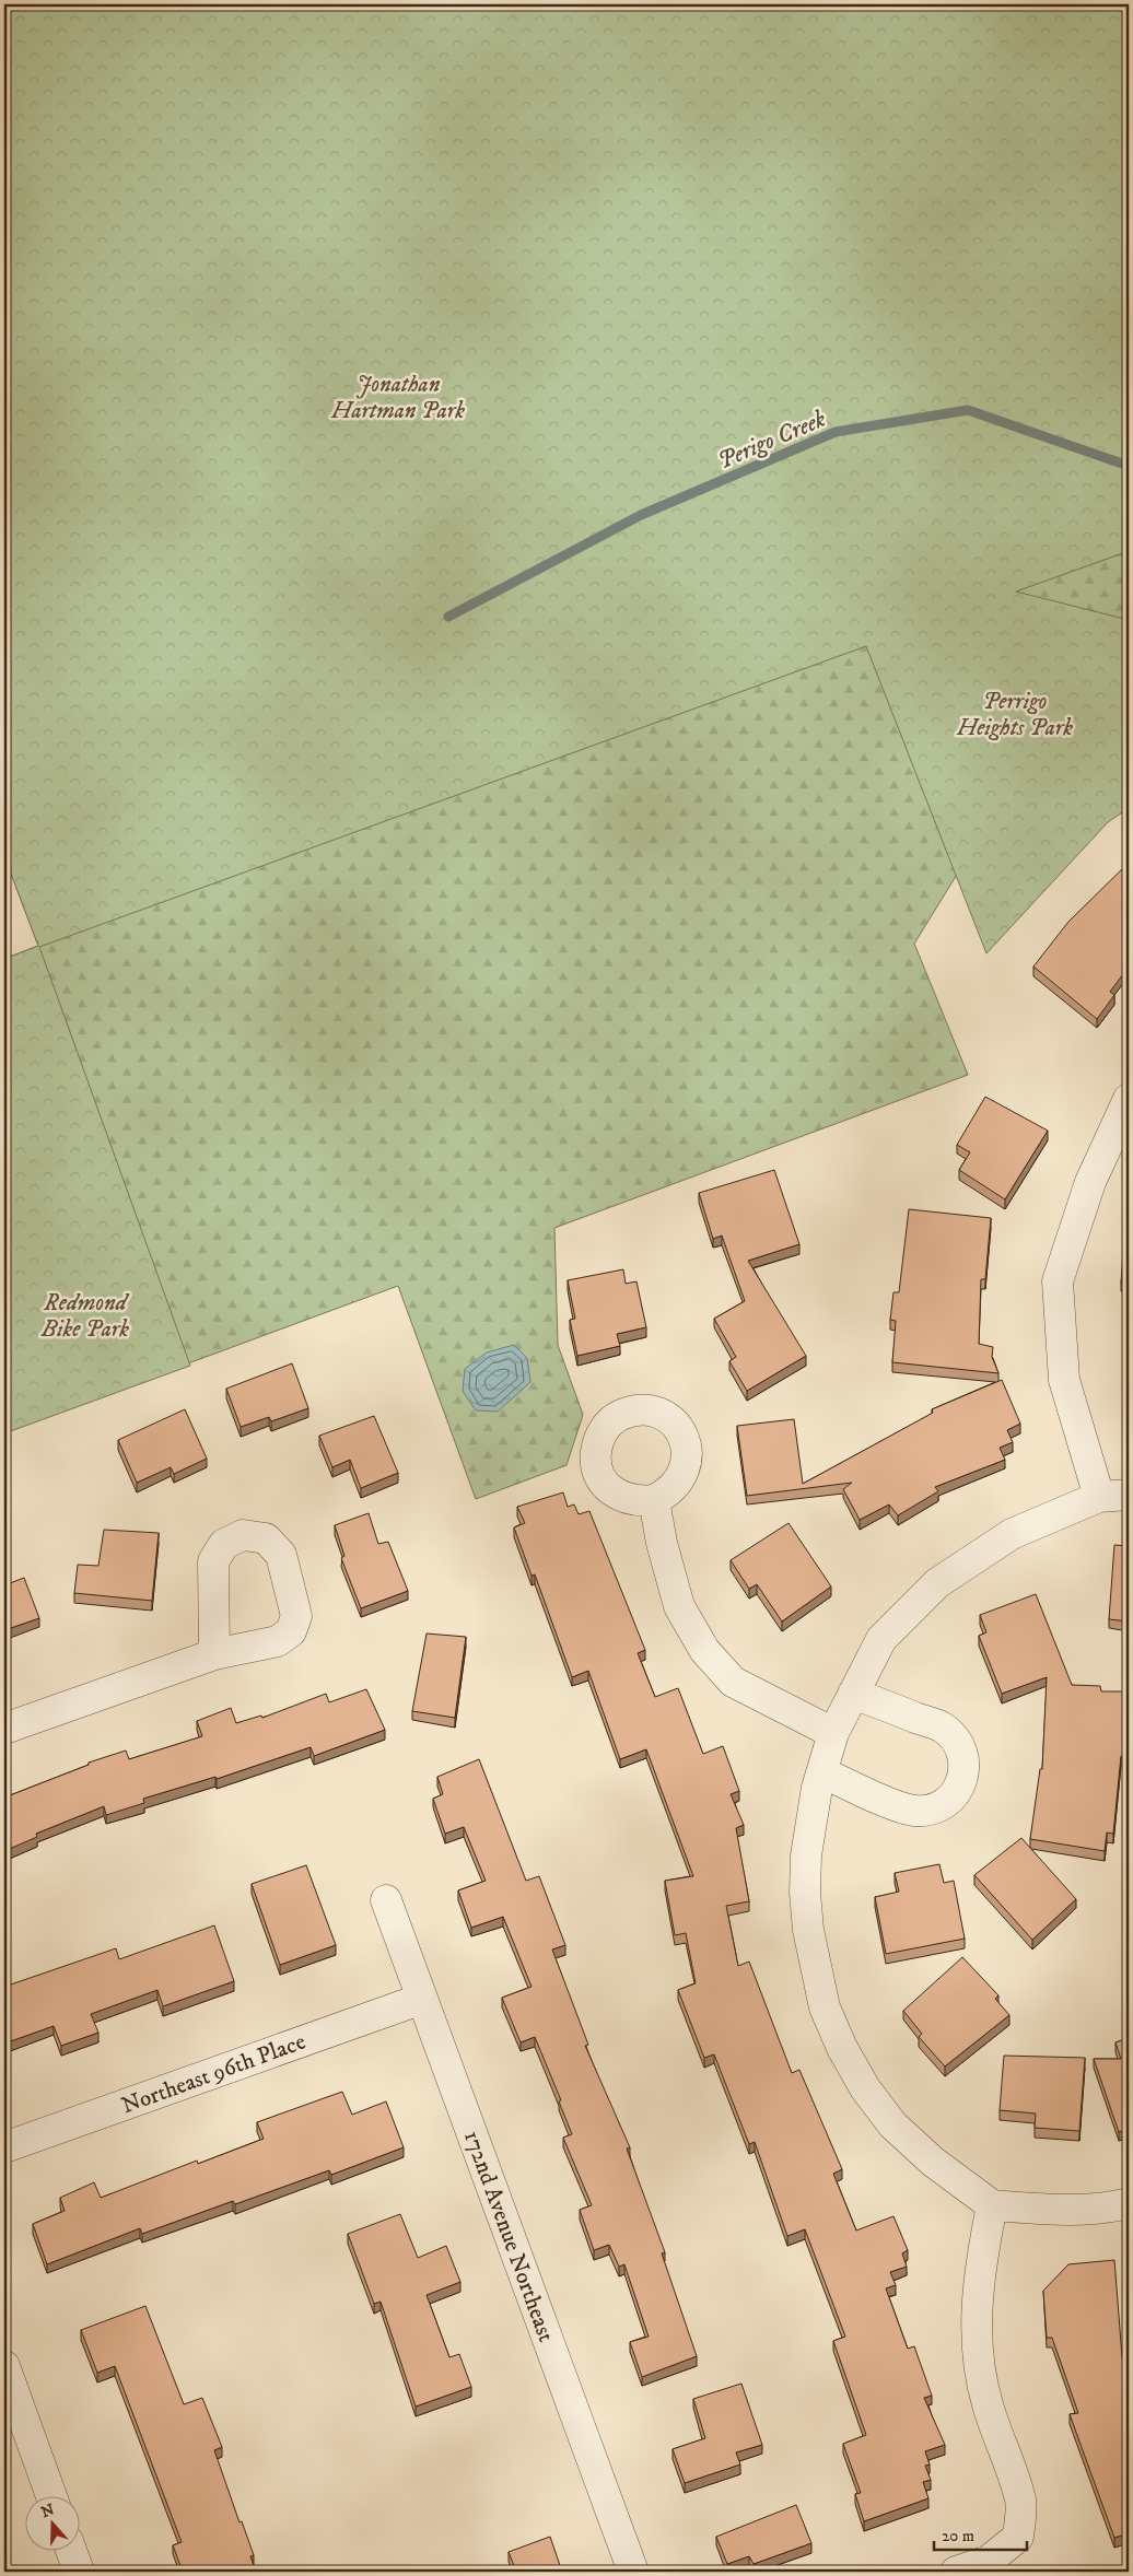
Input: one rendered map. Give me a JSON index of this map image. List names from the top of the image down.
{
  "streets": {
    "street": ["Northeast 96th Place", "172nd Avenue Northeast"]
  },
  "crossings": [
    ["Northeast 96th Place", "172nd Avenue Northeast"]
  ],
  "water": ["Perigo Creek"],
  "parks": ["Jonathan Hartman Park", "Perrigo Heights Park", "Redmond Bike Park"],
  "scale_bar": "20 m",
  "north": "top"
}
